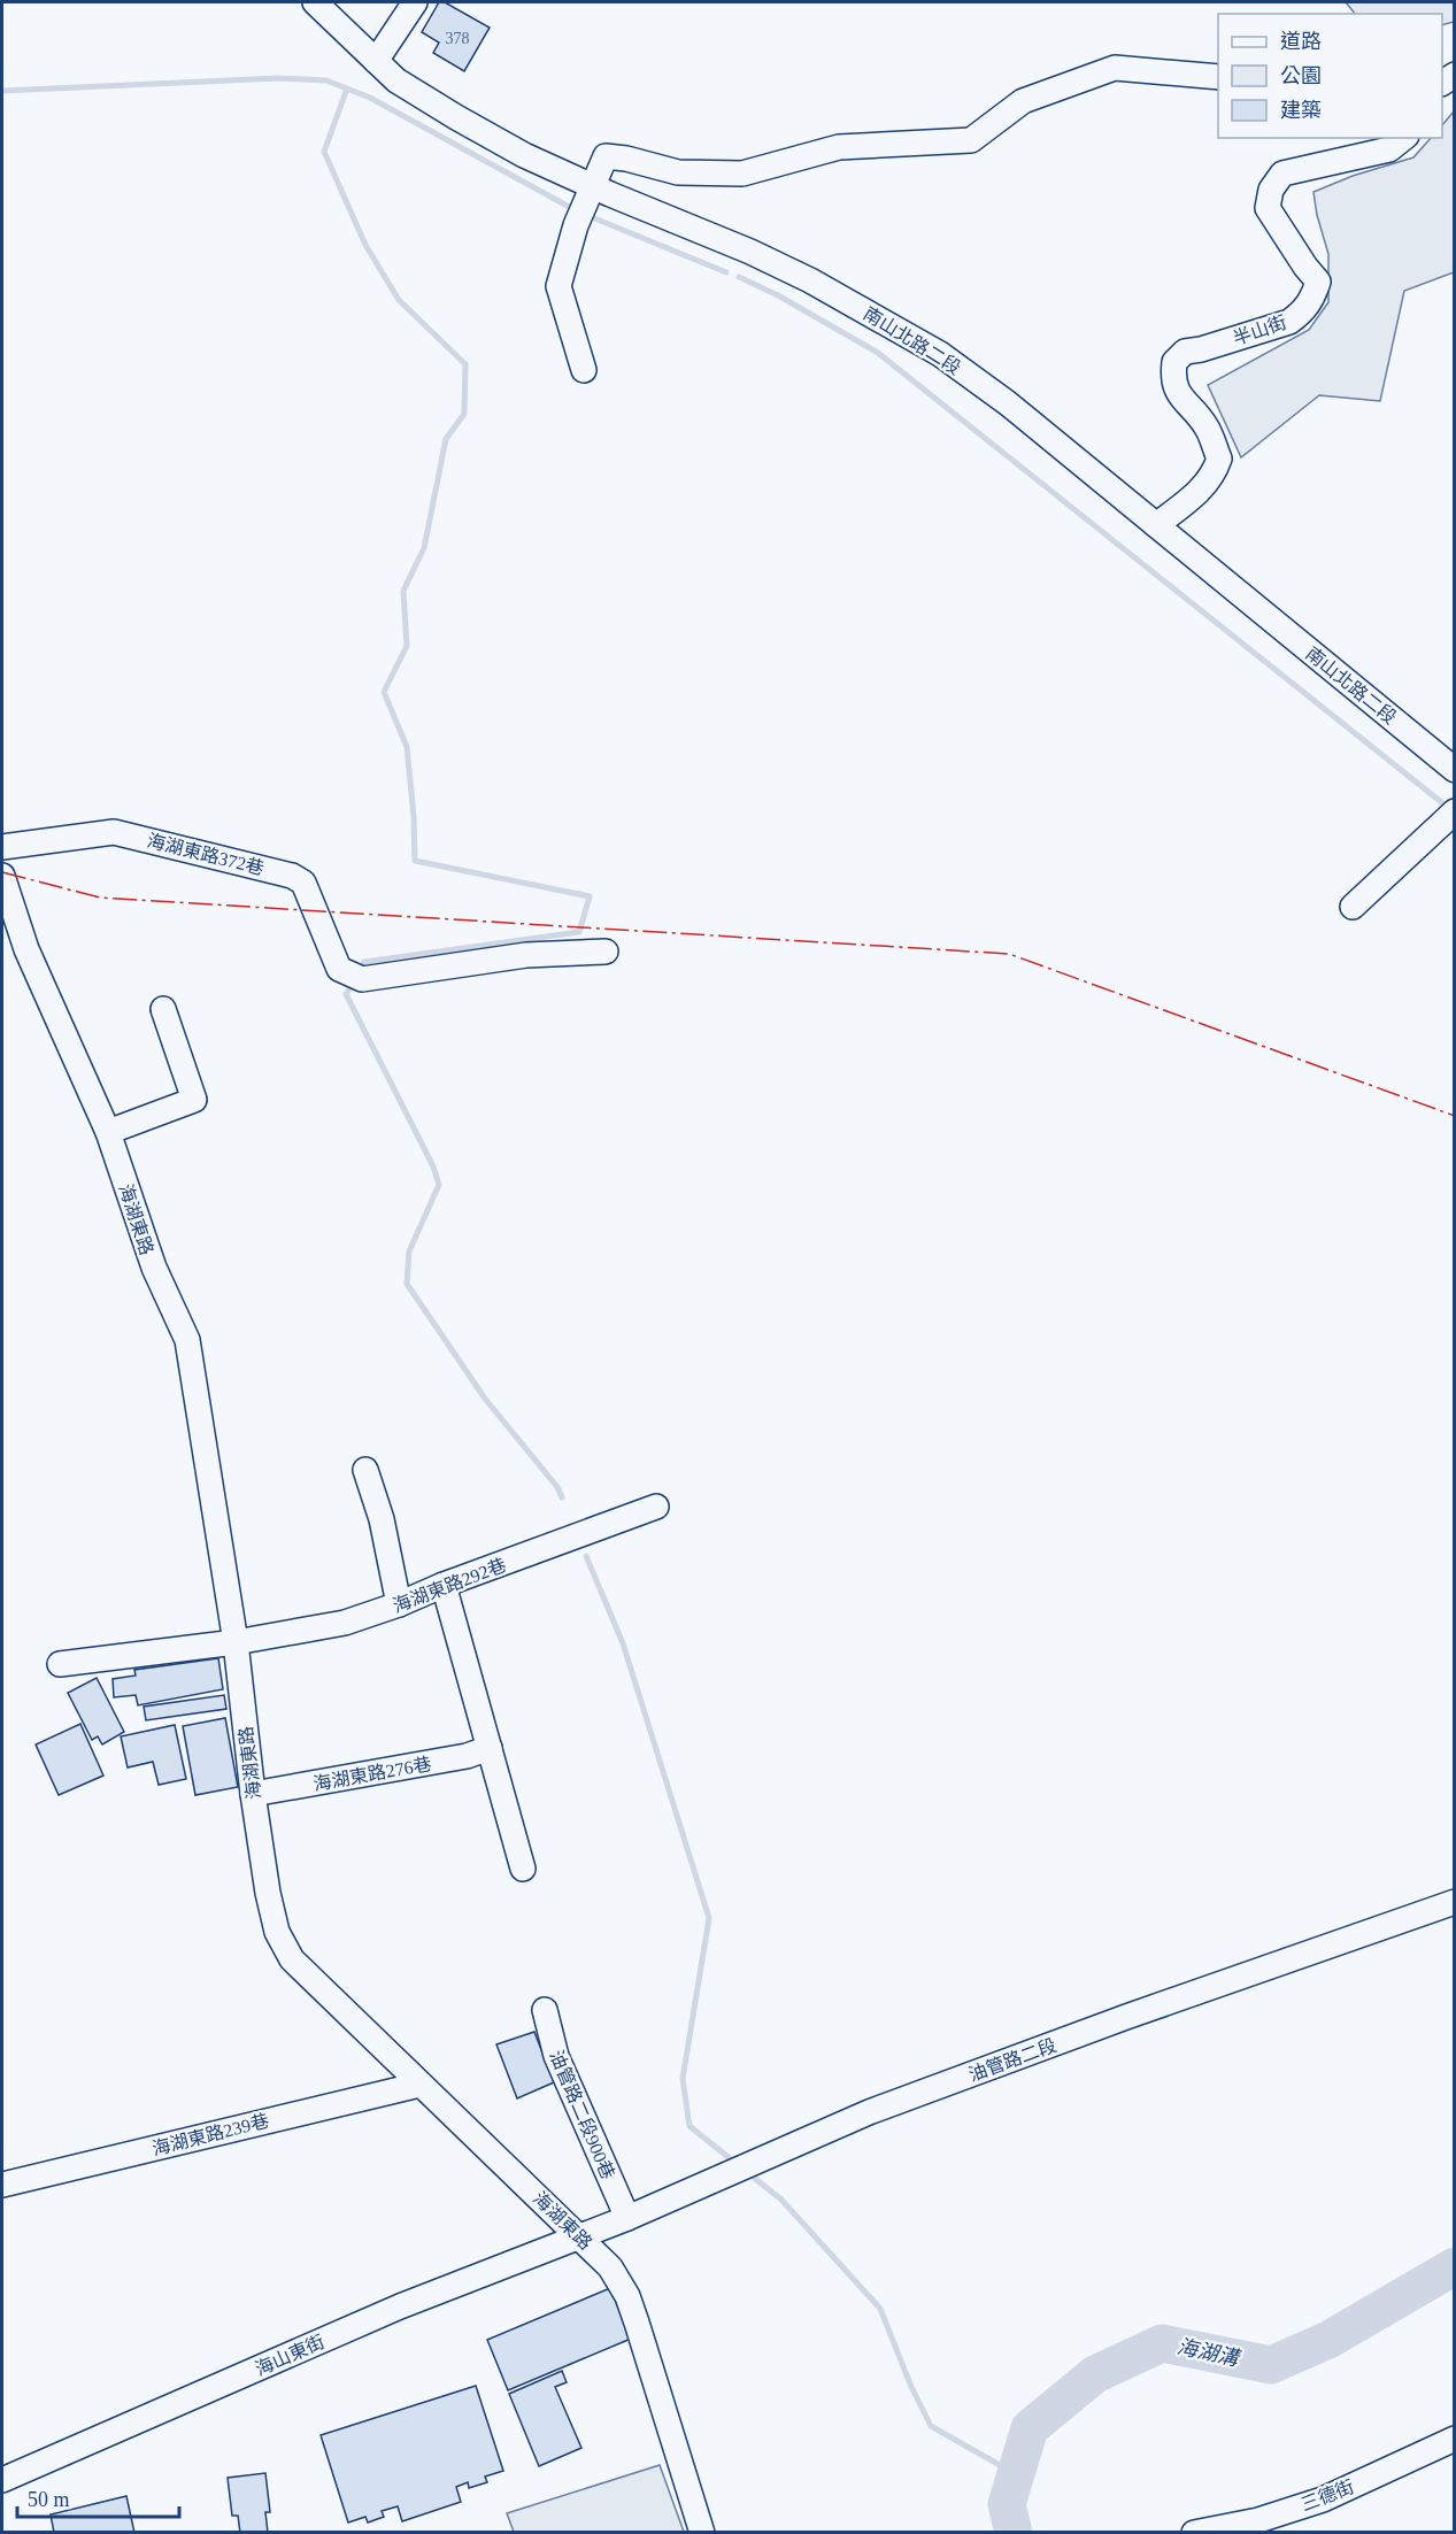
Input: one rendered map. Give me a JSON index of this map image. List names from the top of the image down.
{
  "streets": {
    "street": [
      "半山街",
      "南山北路二段",
      "海湖東路372巷",
      "海湖東路",
      "海湖東路292巷",
      "海湖東路276巷",
      "油管路二段",
      "油管路二段900巷",
      "海湖東路239巷",
      "海山東街",
      "三德街"
    ]
  },
  "crossings": [
    ["半山街", "南山北路二段"],
    ["海湖東路", "海湖東路292巷"],
    ["海湖東路", "海湖東路276巷"],
    ["海湖東路", "油管路二段"],
    ["海湖東路", "海湖東路239巷"],
    ["海湖東路", "海山東街"],
    ["油管路二段", "油管路二段900巷"],
    ["油管路二段", "海山東街"]
  ],
  "water": ["海湖溝"],
  "house_numbers": ["378"],
  "legend": ["道路", "公園", "建築"],
  "scale_bar": "50 m"
}
